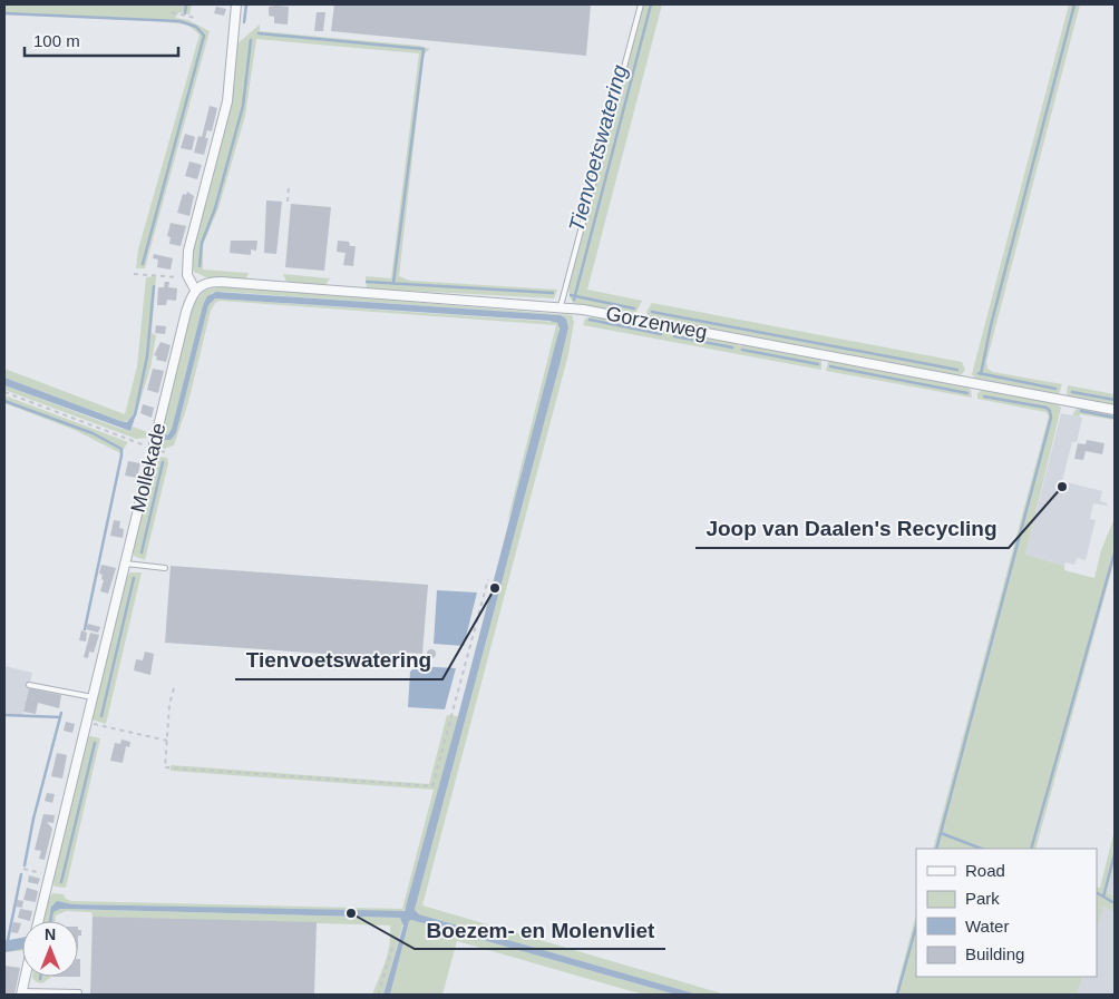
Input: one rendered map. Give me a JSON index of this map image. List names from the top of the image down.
{
  "streets": {
    "street": ["Gorzenweg", "Mollekade"]
  },
  "crossings": [
    ["Gorzenweg", "Mollekade"]
  ],
  "water": ["Tienvoetswatering"],
  "places": ["Joop van Daalen's Recycling", "Tienvoetswatering", "Boezem- en Molenvliet"],
  "legend": [
    "Road",
    "Park",
    "Water",
    "Building"
  ],
  "scale_bar": "100 m",
  "north": "top"
}
